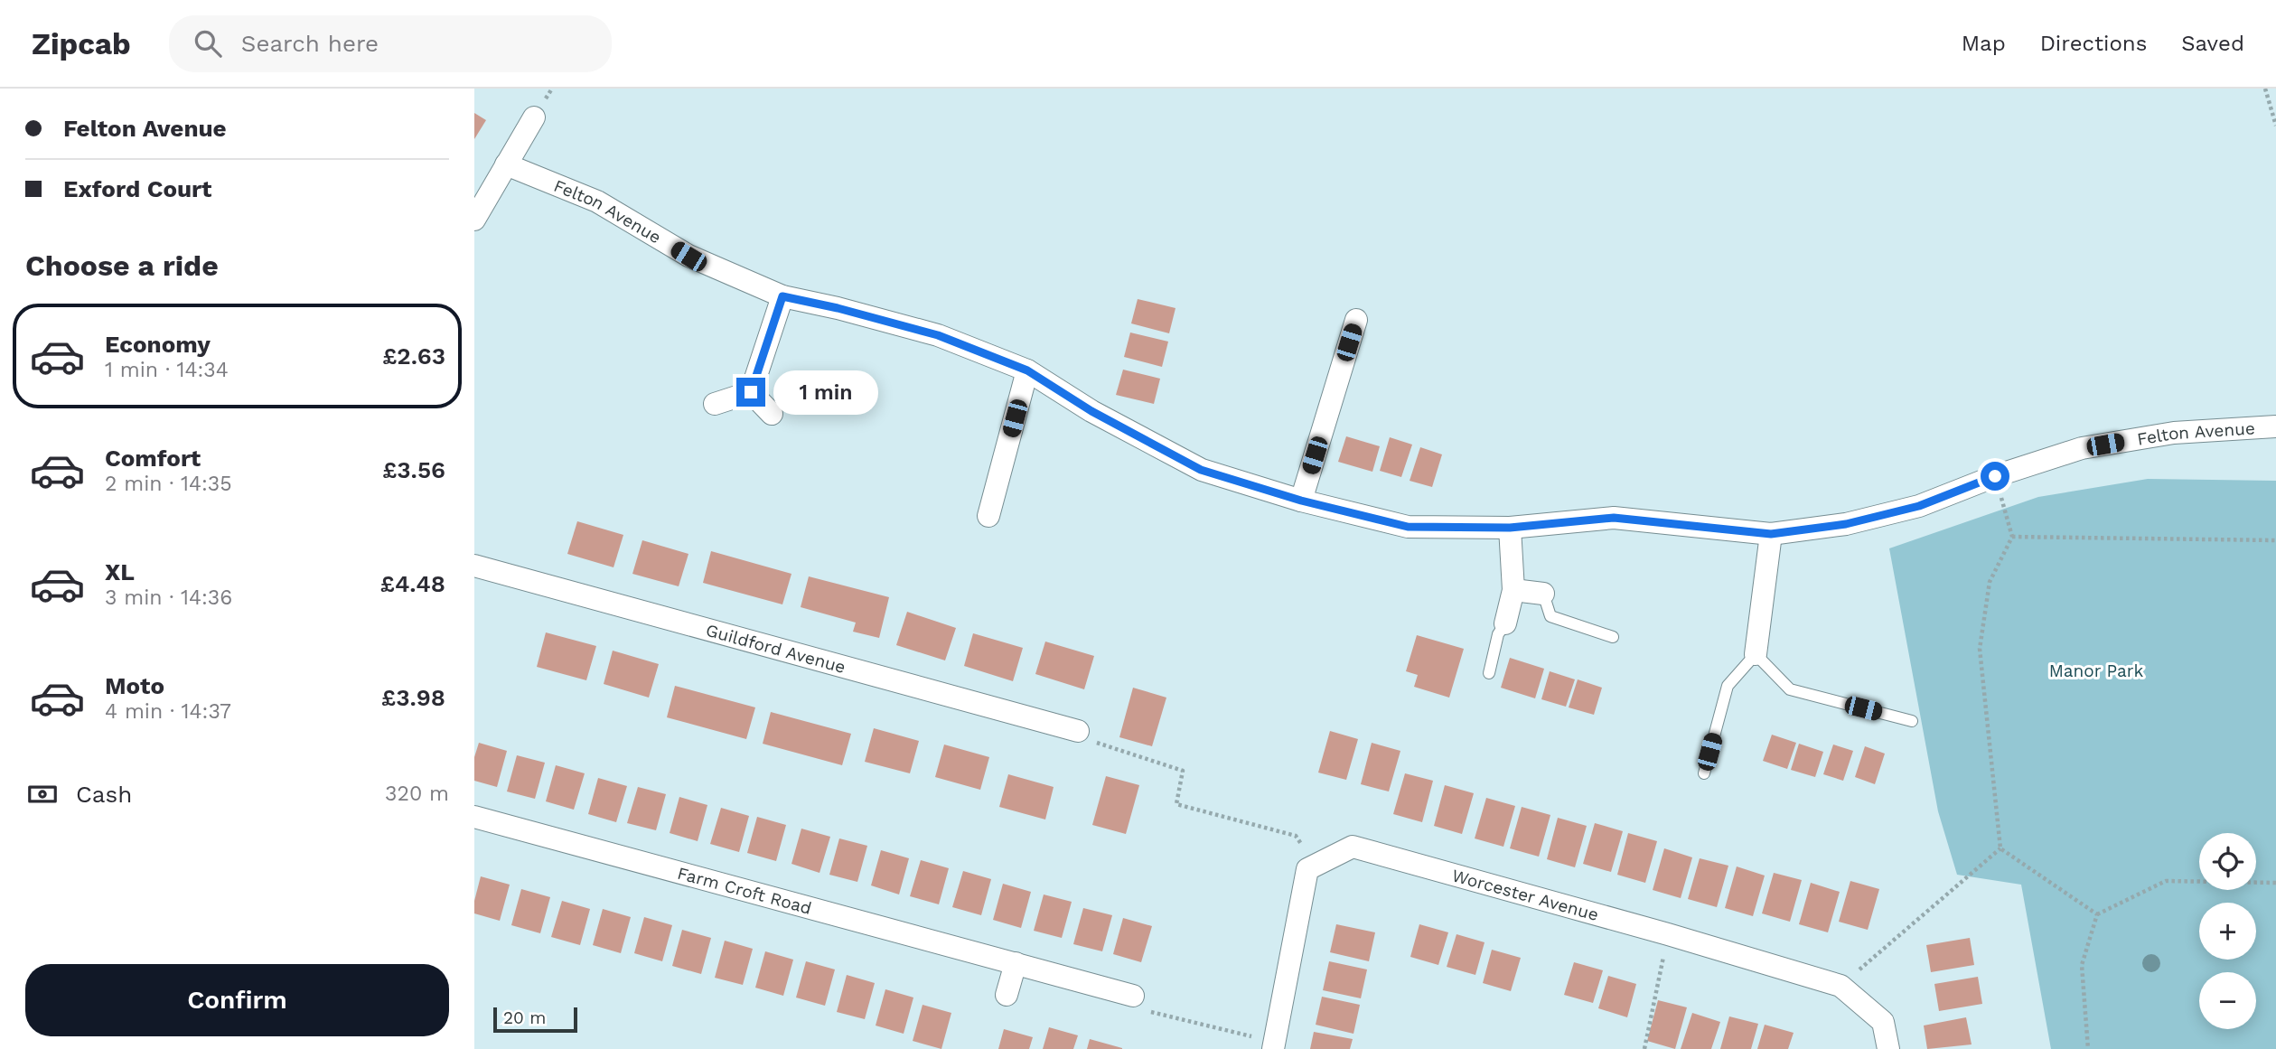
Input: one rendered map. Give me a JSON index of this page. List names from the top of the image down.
{
  "streets": {
    "street": [
      "Felton Avenue",
      "Guildford Avenue",
      "Farm Croft Road",
      "Worcester Avenue"
    ]
  },
  "parks": ["Manor Park"],
  "scale_bar": "20 m",
  "page": {
    "header": "Zipcab",
    "search": "Search here",
    "nav": ["Map", "Directions", "Saved"],
    "banner": ["Felton Avenue", "Exford Court"],
    "heading": "Choose a ride",
    "list": [
      {
        "name": "Economy",
        "note": "1 min · 14:34",
        "value": "£2.63"
      },
      {
        "name": "Comfort",
        "note": "2 min · 14:35",
        "value": "£3.56"
      },
      {
        "name": "XL",
        "note": "3 min · 14:36",
        "value": "£4.48"
      },
      {
        "name": "Moto",
        "note": "4 min · 14:37",
        "value": "£3.98"
      }
    ],
    "bubble": "1 min",
    "pay": ["Cash", "320 m"],
    "map_buttons": ["+", "−"],
    "buttons": "Confirm",
    "scale": "20 m"
  }
}
